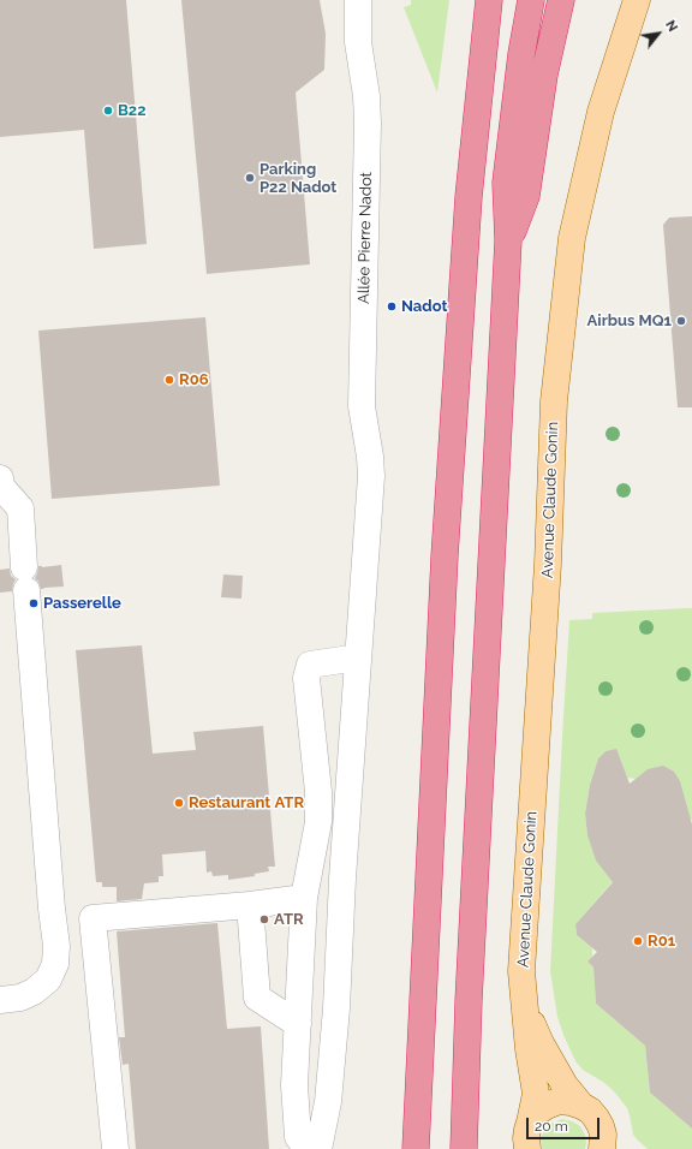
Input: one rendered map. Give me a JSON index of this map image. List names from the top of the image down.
{
  "streets": {
    "main road": ["Avenue Claude Gonin"],
    "street": ["Allée Pierre Nadot"]
  },
  "places": [
    "B22",
    "Parking P22 Nadot",
    "Nadot",
    "Airbus MQ1",
    "R06",
    "Passerelle",
    "Restaurant ATR",
    "ATR",
    "R01"
  ],
  "scale_bar": "20 m",
  "north": "top right"
}
